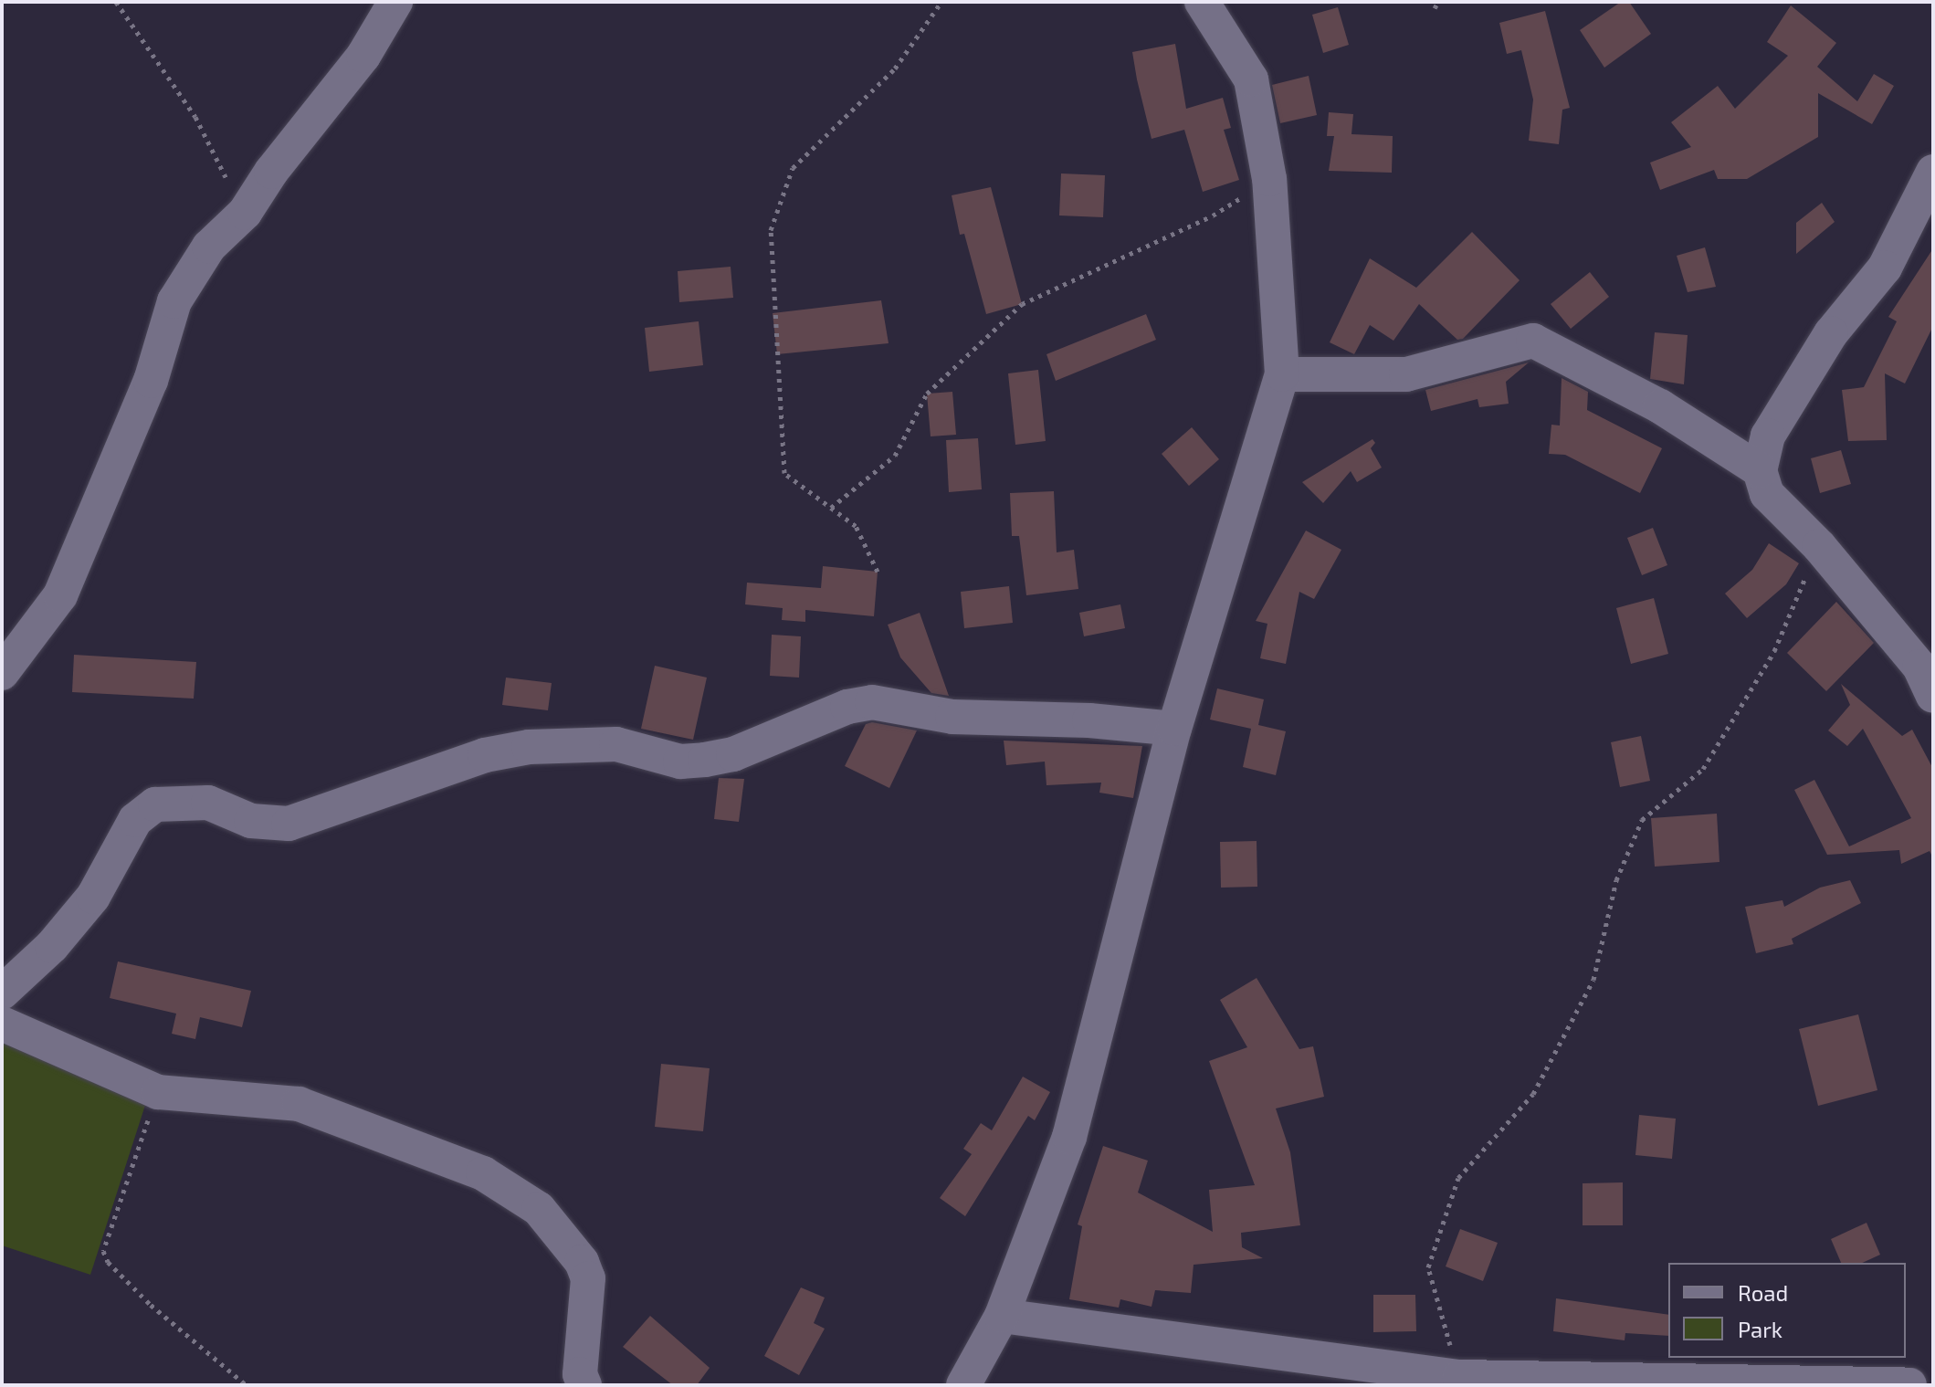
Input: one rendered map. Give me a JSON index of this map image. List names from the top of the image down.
{
  "legend": ["Road", "Park"]
}
